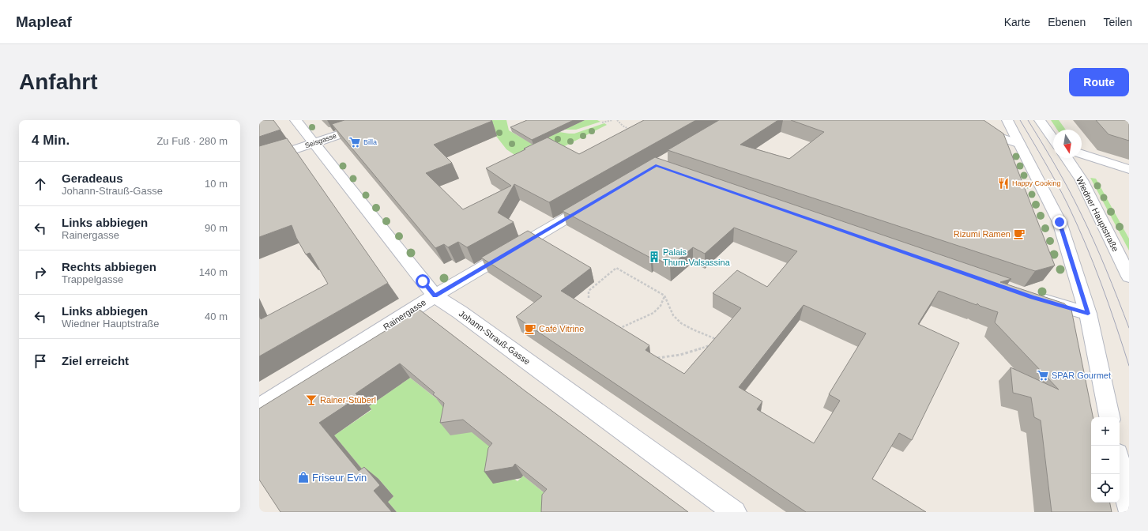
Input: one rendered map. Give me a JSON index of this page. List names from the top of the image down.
{
  "streets": {
    "street": [
      "Seisgasse",
      "Wiedner Hauptstraße",
      "Rainergasse",
      "Johann-Strauß-Gasse"
    ]
  },
  "crossings": [
    ["Seisgasse", "Johann-Strauß-Gasse"],
    ["Rainergasse", "Johann-Strauß-Gasse"]
  ],
  "places": {
    "supermarket": ["Billa", "SPAR Gourmet"],
    "restaurant": ["Happy Cooking"],
    "cafe": ["Rizumi Ramen", "Café Vitrine"],
    "building": ["Palais Thurn-Valsassina"],
    "bar": ["Rainer-Stüberl"],
    "shop": ["Friseur Evin"]
  },
  "north": "bottom",
  "page": {
    "header": "Mapleaf",
    "nav": ["Karte", "Ebenen", "Teilen"],
    "buttons": "Route",
    "title": "Anfahrt",
    "heading": ["4 Min.", "Zu Fuß · 280 m"],
    "list": [
      ["Geradeaus", "Johann-Strauß-Gasse", "10 m"],
      ["Links abbiegen", "Rainergasse", "90 m"],
      ["Rechts abbiegen", "Trappelgasse", "140 m"],
      ["Links abbiegen", "Wiedner Hauptstraße", "40 m"],
      "Ziel erreicht"
    ],
    "map_buttons": ["+", "−"]
  }
}
